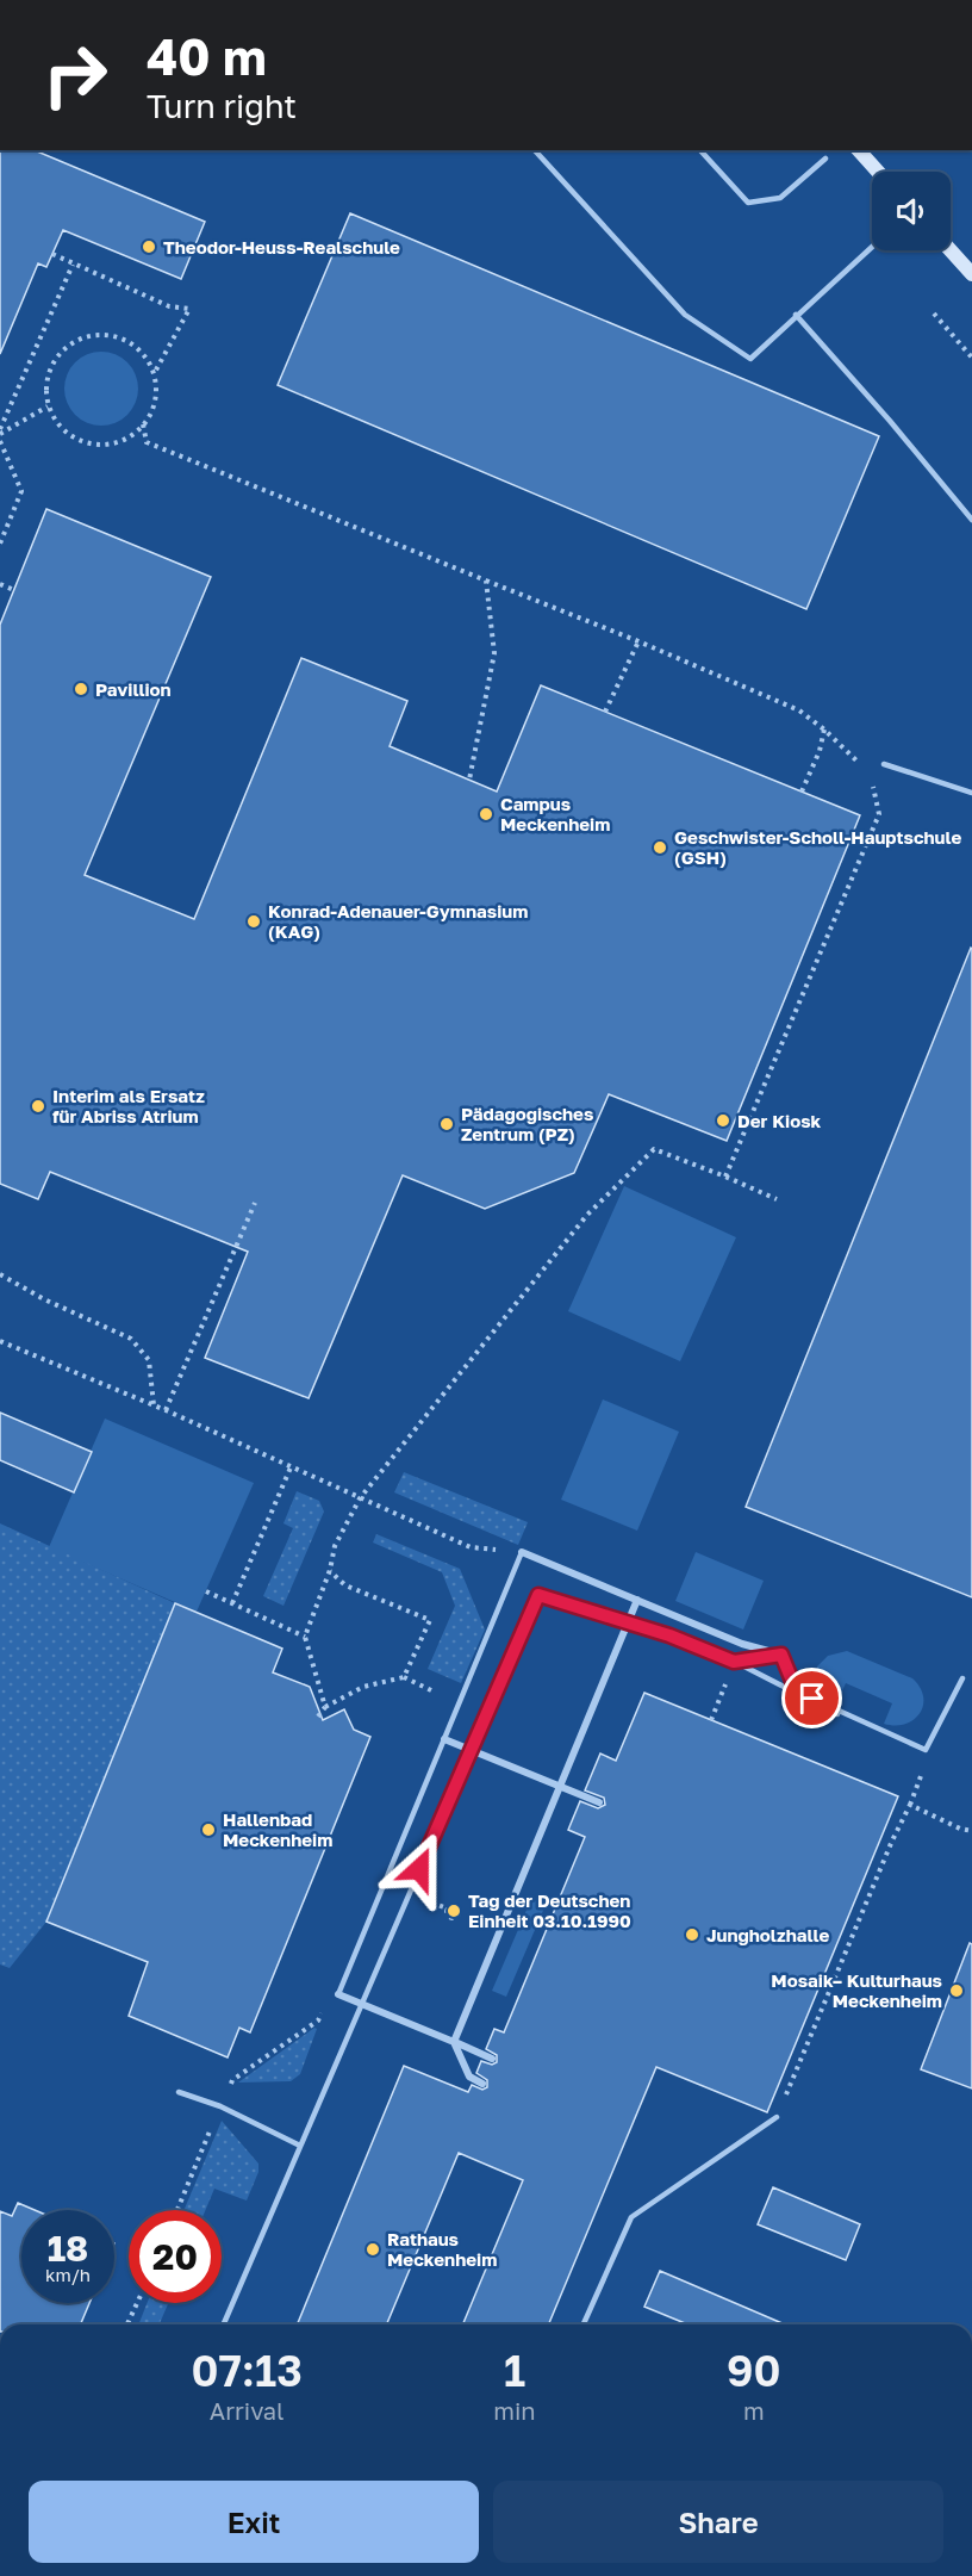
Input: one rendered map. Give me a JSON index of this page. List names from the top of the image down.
{
  "places": [
    "Theodor-Heuss-Realschule",
    "Pavillion",
    "Campus Meckenheim",
    "Geschwister-Scholl-Hauptschule (GSH)",
    "Konrad-Adenauer-Gymnasium (KAG)",
    "Interim als Ersatz für Abriss Atrium",
    "Der Kiosk",
    "Pädagogisches Zentrum (PZ)",
    "Hallenbad Meckenheim",
    "Tag der Deutschen Einheit 03.10.1990",
    "Jungholzhalle",
    "Mosaik– Kulturhaus Meckenheim",
    "Rathaus Meckenheim"
  ],
  "page": {
    "turn": ["40 m", "Turn right"],
    "speed": "18 km/h",
    "limit": "20",
    "eta": [
      "07:13",
      "Arrival",
      "1",
      "min",
      "90",
      "m"
    ],
    "buttons": ["Exit", "Share"]
  }
}
